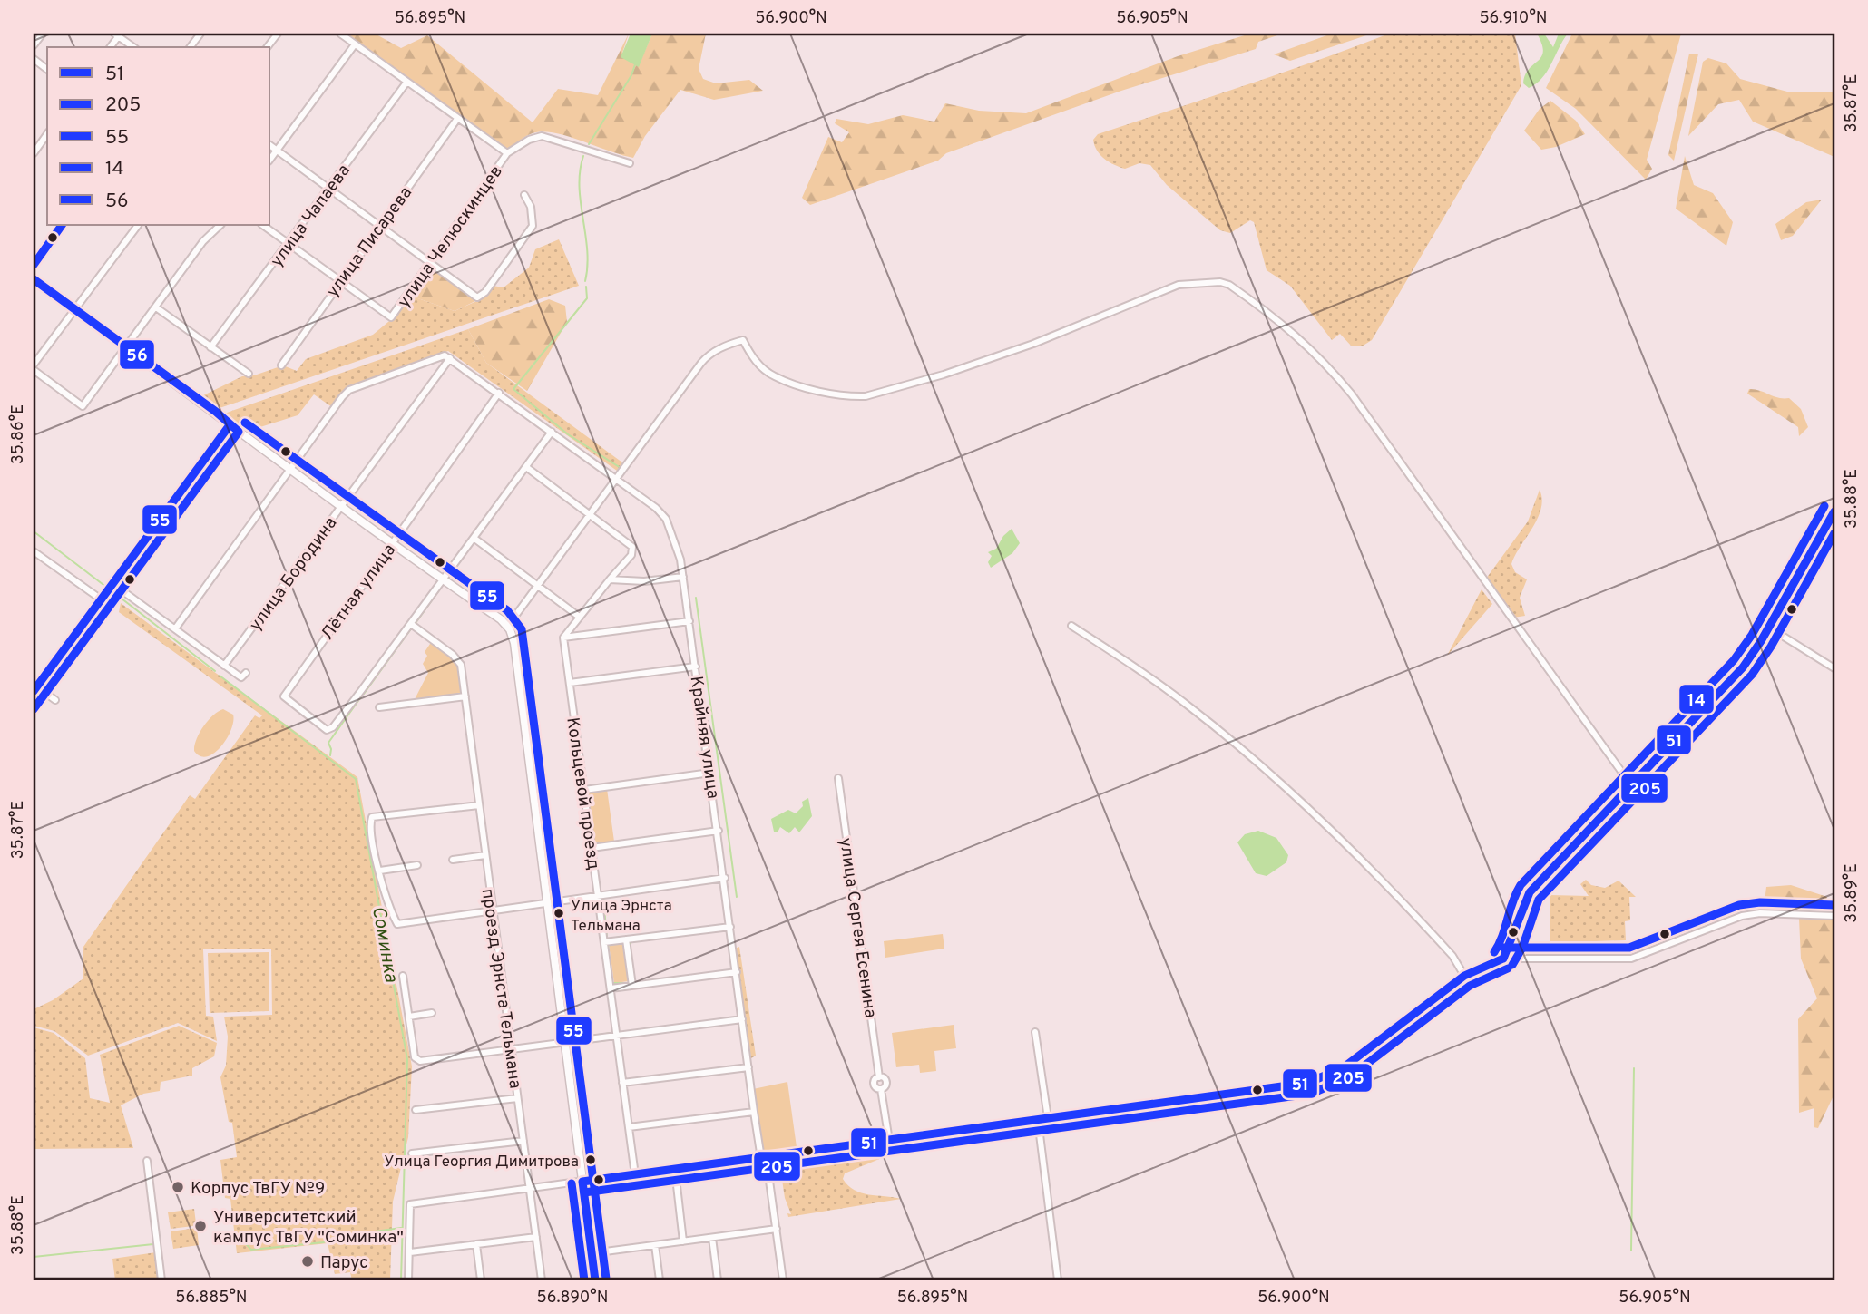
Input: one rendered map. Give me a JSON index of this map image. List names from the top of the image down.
{
  "streets": {
    "street": [
      "улица Чапаева",
      "улица Челюскинцев",
      "улица Писарева",
      "улица Бородина",
      "Лётная улица",
      "Крайняя улица",
      "Кольцевой проезд",
      "улица Сергея Есенина",
      "проезд Эрнста Тельмана"
    ]
  },
  "crossings": [
    ["улица Челюскинцев", "улица Писарева"],
    ["улица Бородина", "Крайняя улица"],
    ["Лётная улица", "Крайняя улица"],
    ["Лётная улица", "проезд Эрнста Тельмана"]
  ],
  "water": ["Соминка"],
  "places": [
    "Улица Эрнста Тельмана",
    "Улица Георгия Димитрова",
    "Корпус ТвГУ №9",
    "Университетский кампус ТвГУ \"Соминка\"",
    "Парус"
  ],
  "lines": [
    "transit line 56",
    "transit line 55",
    "transit line 14",
    "transit line 51",
    "transit line 205"
  ],
  "legend": [
    "51",
    "205",
    "55",
    "14",
    "56"
  ],
  "coordinates": [
    "56.895°N",
    "56.900°N",
    "56.905°N",
    "56.910°N",
    "35.87°E",
    "35.86°E",
    "35.88°E",
    "35.89°E",
    "56.885°N",
    "56.890°N"
  ]
}
